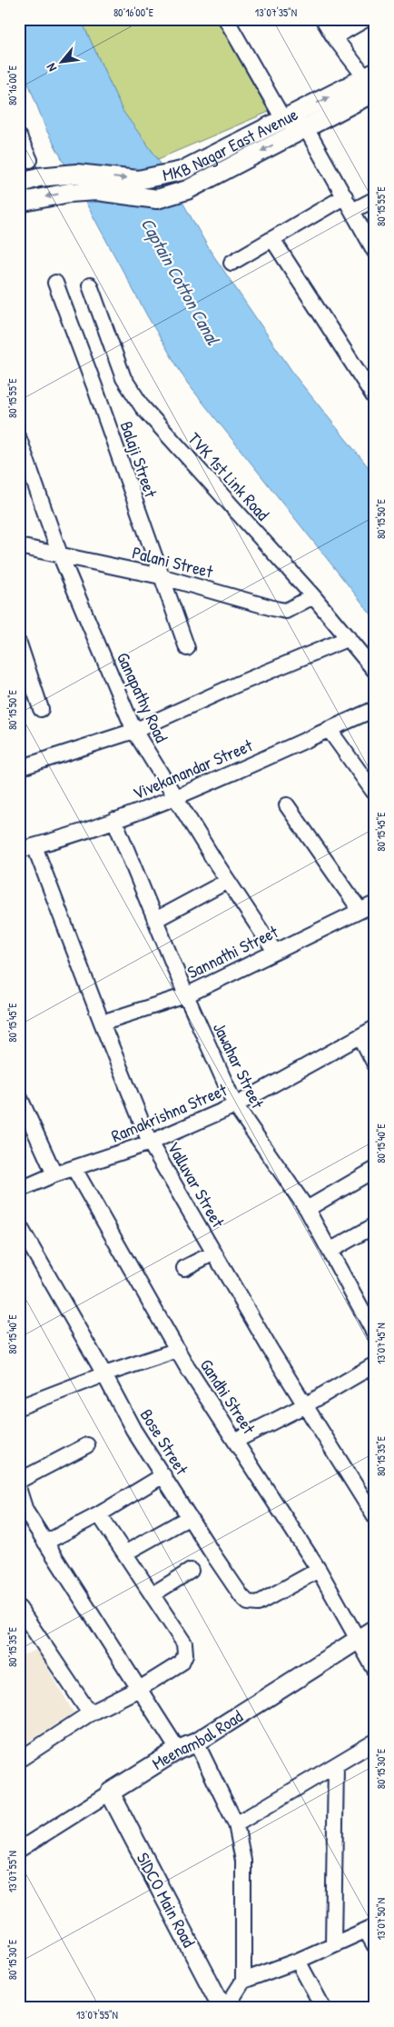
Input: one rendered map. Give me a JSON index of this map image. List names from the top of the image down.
{
  "streets": {
    "main road": ["MKB Nagar East Avenue", "Meenambal Road", "SIDCO Main Road"],
    "street": [
      "Balaji Street",
      "TVK 1st Link Road",
      "Palani Street",
      "Ganapathy Road",
      "Vivekanandar Street",
      "Sannathi Street",
      "Jawahar Street",
      "Ramakrishna Street",
      "Valluvar Street",
      "Gandhi Street",
      "Bose Street"
    ]
  },
  "crossings": [
    ["Balaji Street", "Palani Street"],
    ["TVK 1st Link Road", "Palani Street"],
    ["Palani Street", "Ganapathy Road"],
    ["Ganapathy Road", "Vivekanandar Street"],
    ["Ganapathy Road", "Sannathi Street"],
    ["Vivekanandar Street", "Jawahar Street"],
    ["Vivekanandar Street", "Valluvar Street"],
    ["Sannathi Street", "Jawahar Street"],
    ["Sannathi Street", "Valluvar Street"],
    ["Jawahar Street", "Ramakrishna Street"],
    ["Ramakrishna Street", "Valluvar Street"],
    ["Ramakrishna Street", "Gandhi Street"],
    ["Gandhi Street", "Bose Street"],
    ["Gandhi Street", "Meenambal Road"],
    ["Meenambal Road", "SIDCO Main Road"]
  ],
  "water": ["Captain Cotton Canal"],
  "north": "bottom left",
  "coordinates": [
    "80°16'00\"E",
    "13°07'35\"N",
    "80°15'55\"E",
    "80°15'50\"E",
    "80°15'45\"E",
    "80°15'40\"E",
    "13°07'45\"N",
    "80°15'35\"E",
    "80°15'30\"E",
    "13°07'55\"N",
    "13°07'50\"N"
  ]
}
